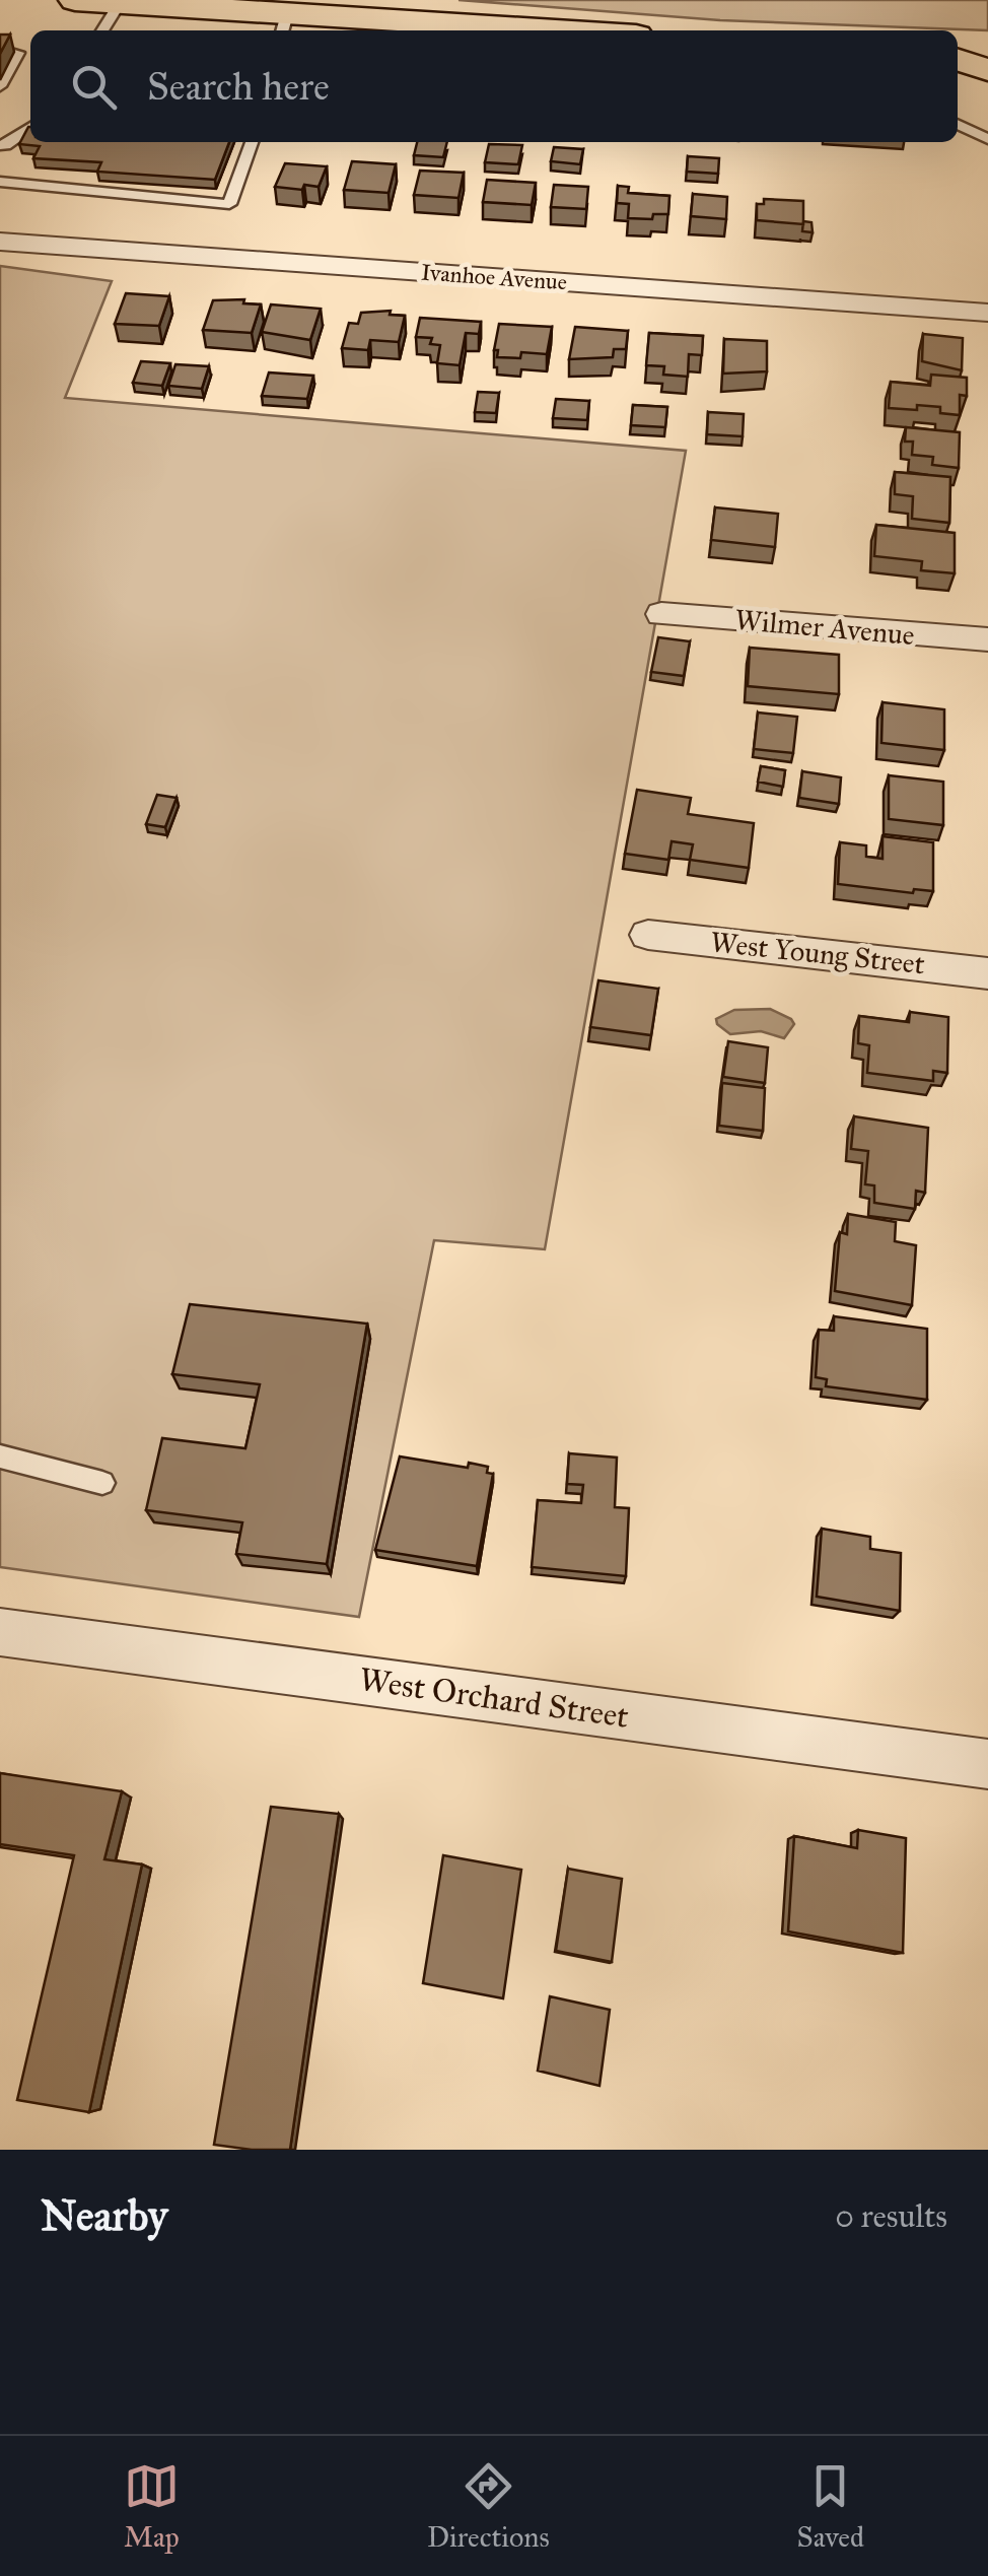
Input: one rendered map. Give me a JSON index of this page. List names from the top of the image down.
{
  "streets": {
    "street": [
      "Ivanhoe Avenue",
      "Wilmer Avenue",
      "West Young Street",
      "West Orchard Street"
    ]
  },
  "page": {
    "search": "Search here",
    "heading": ["Nearby", "0 results"],
    "nav": ["Map", "Directions", "Saved"]
  }
}
